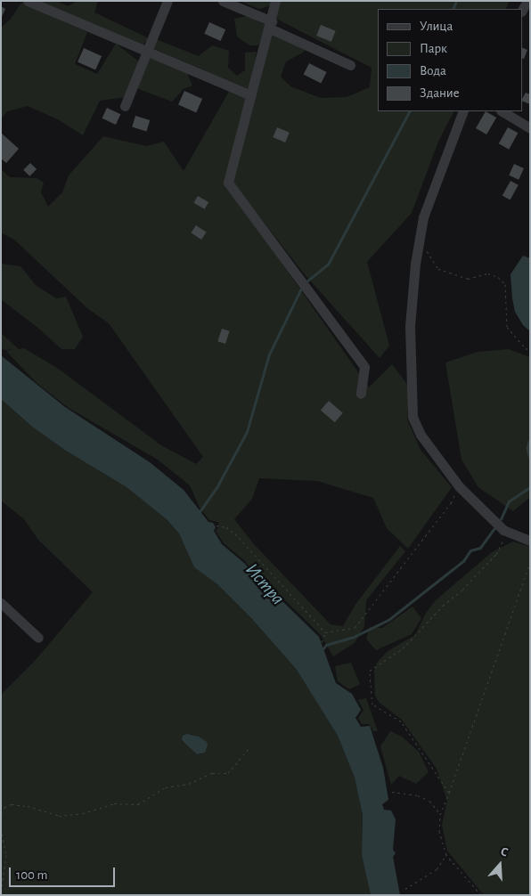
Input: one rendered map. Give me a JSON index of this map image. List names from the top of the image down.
{
  "water": ["Истра"],
  "legend": [
    "Улица",
    "Парк",
    "Вода",
    "Здание"
  ],
  "scale_bar": "100 m",
  "north": "top"
}
